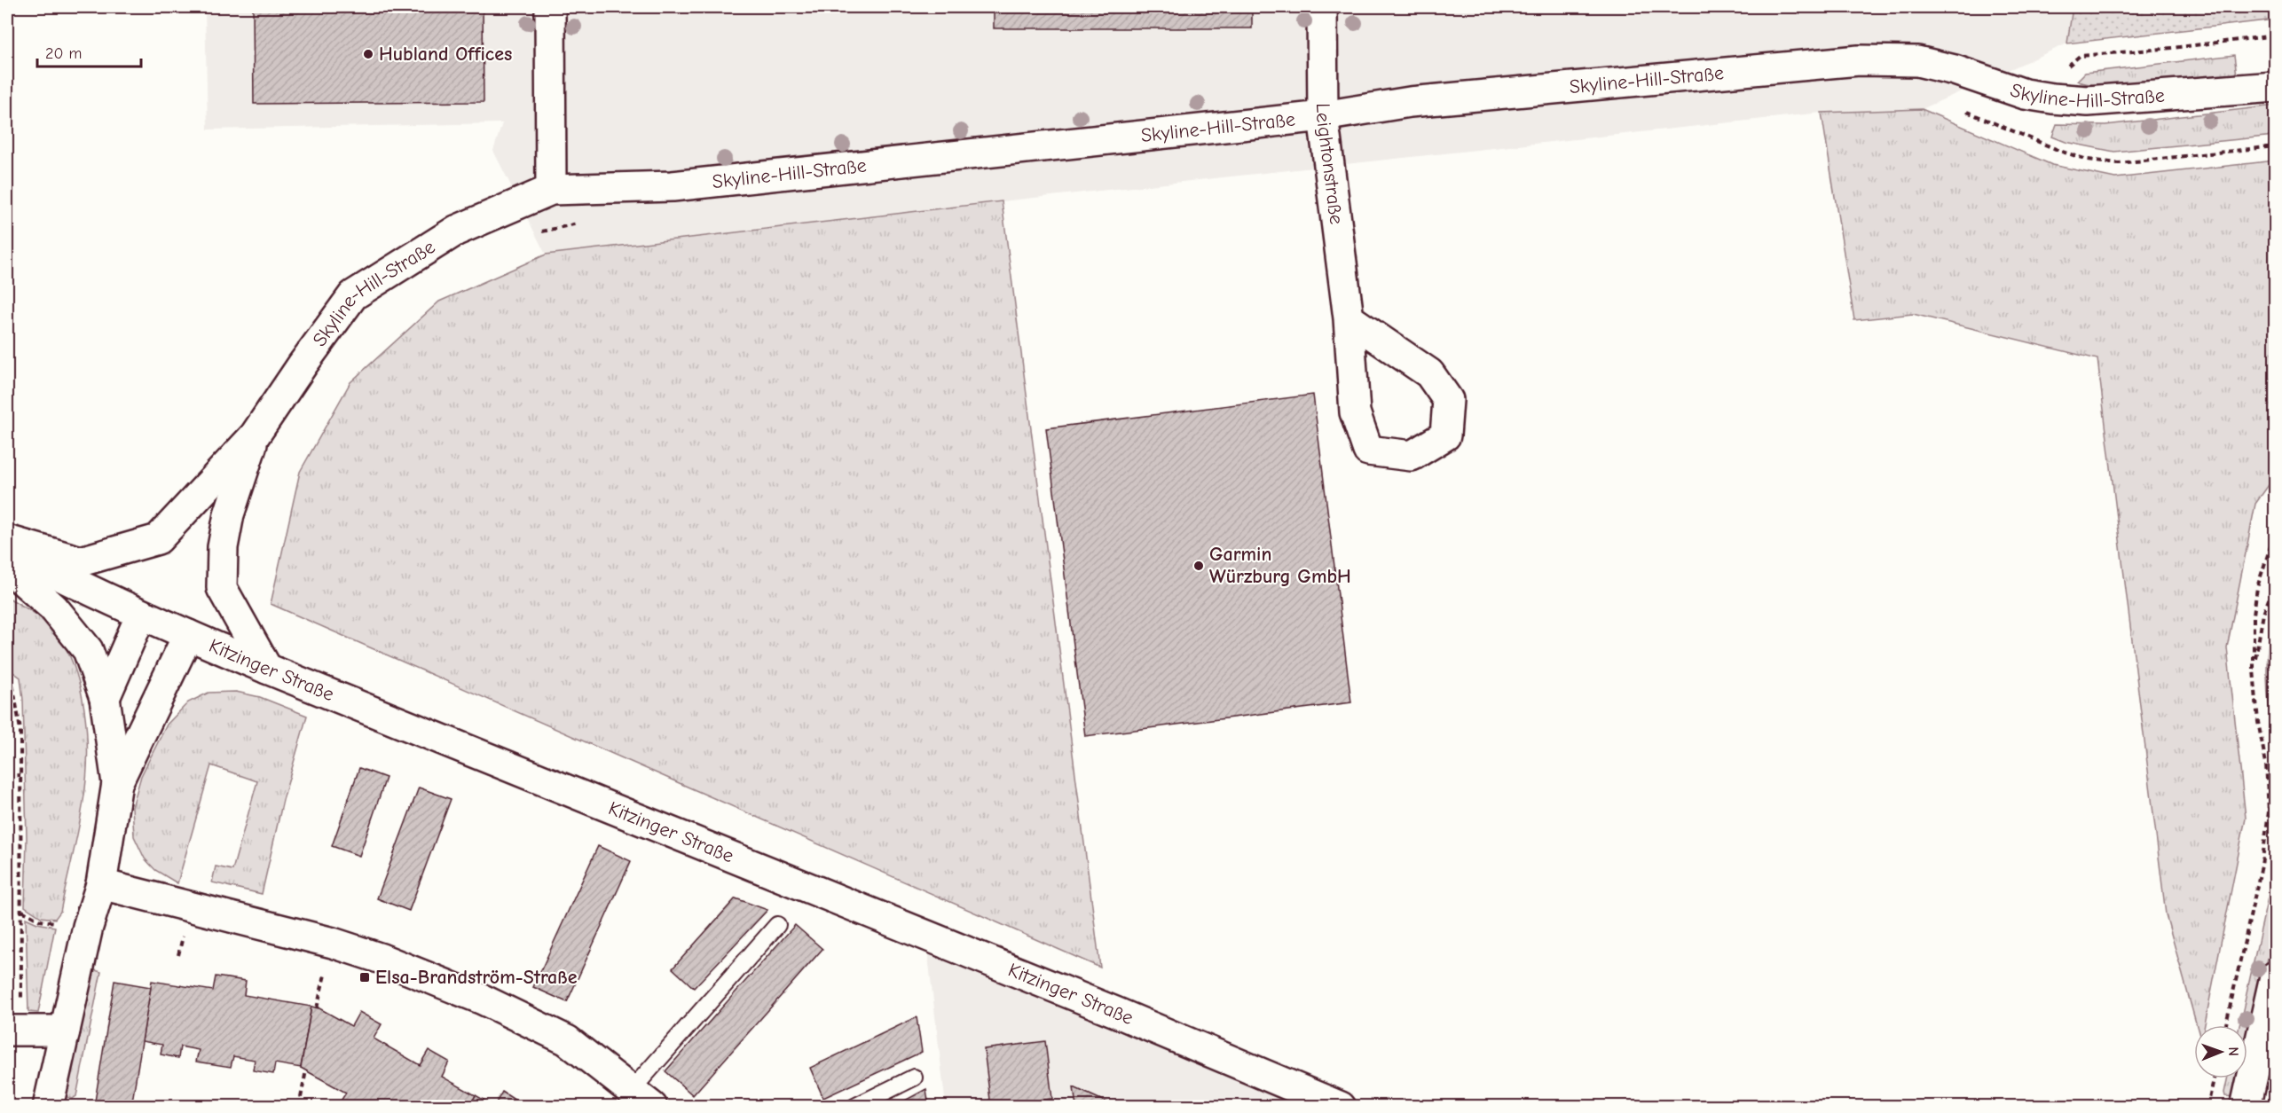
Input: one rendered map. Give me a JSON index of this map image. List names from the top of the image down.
{
  "streets": {
    "street": ["Skyline-Hill-Straße", "Leightonstraße", "Kitzinger Straße"]
  },
  "crossings": [
    ["Skyline-Hill-Straße", "Leightonstraße"],
    ["Skyline-Hill-Straße", "Kitzinger Straße"]
  ],
  "places": {
    "other": ["Hubland Offices", "Garmin Würzburg GmbH"],
    "transit": ["Elsa-Brandström-Straße"]
  },
  "scale_bar": "20 m",
  "north": "right"
}
